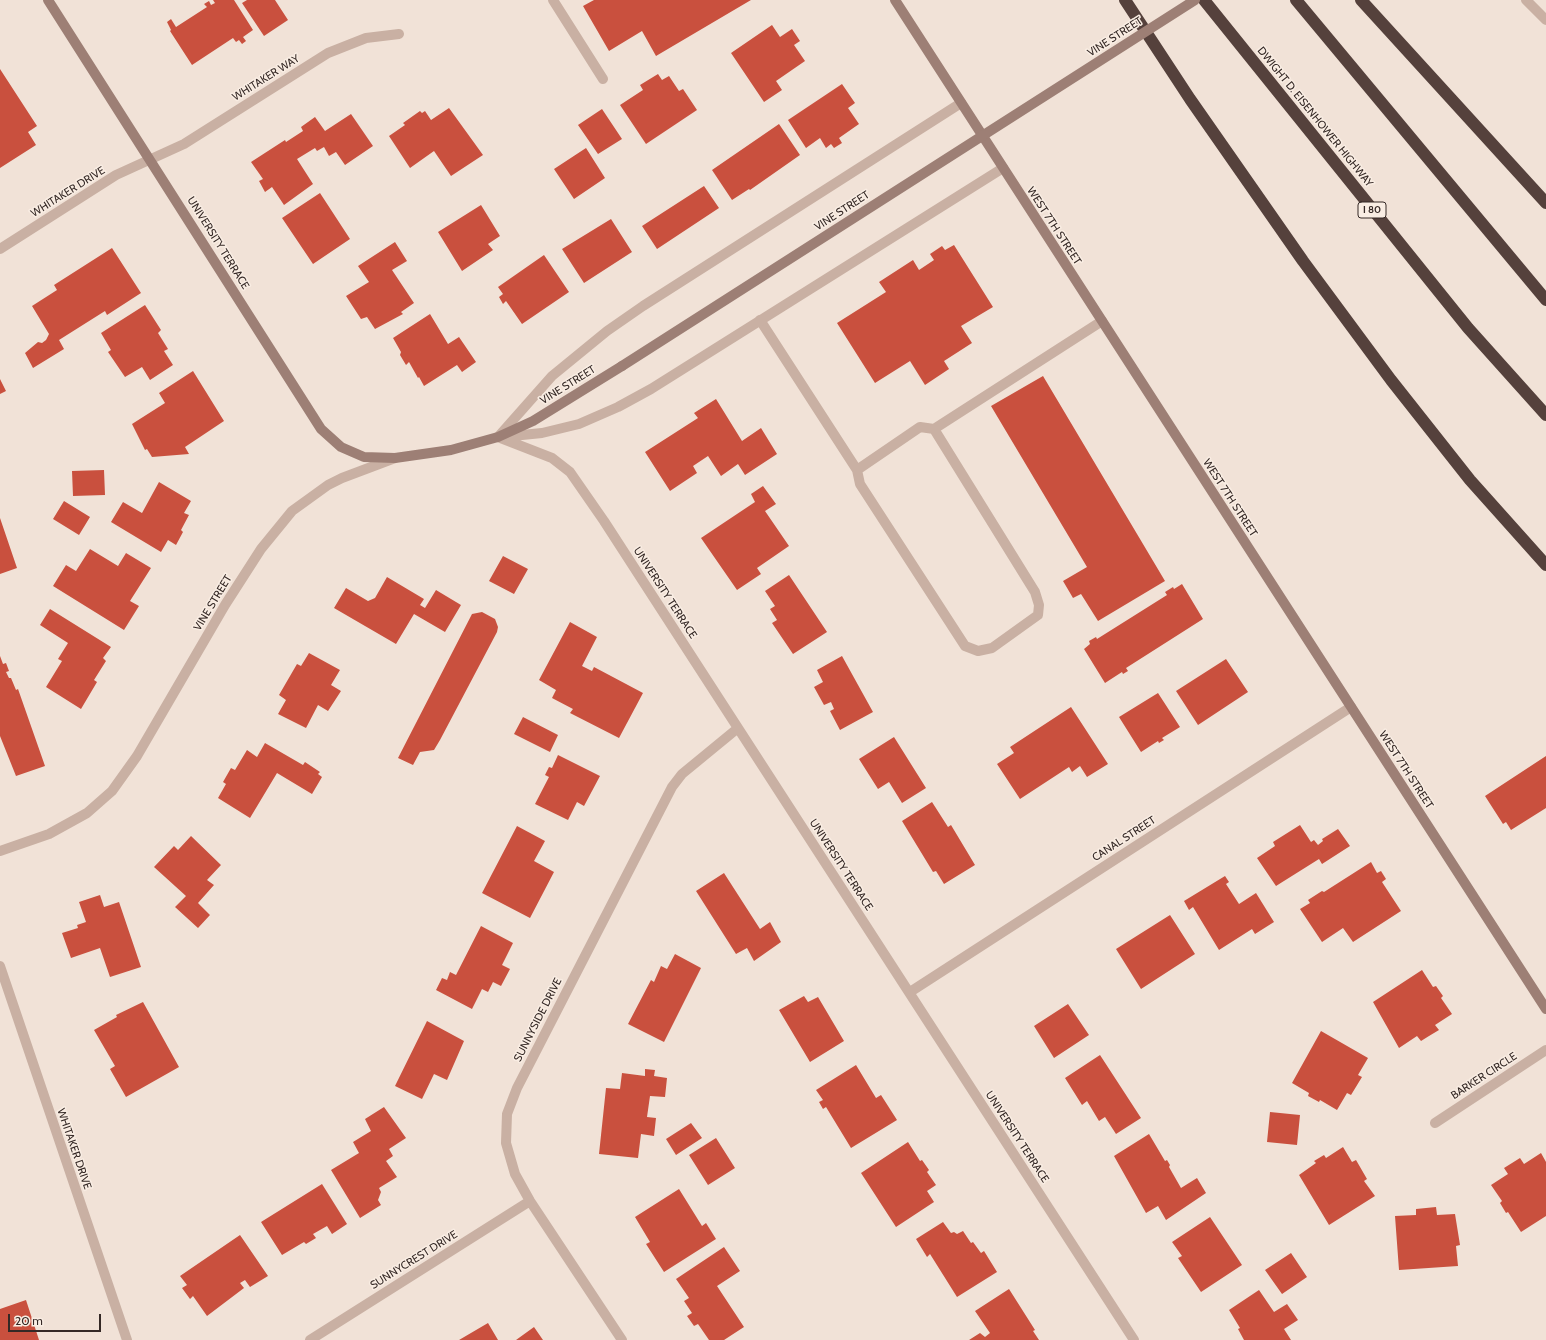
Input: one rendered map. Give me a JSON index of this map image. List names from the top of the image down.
{
  "streets": {
    "highway": ["DWIGHT D. EISENHOWER HIGHWAY", "I 80"],
    "street": [
      "VINE STREET",
      "WHITAKER WAY",
      "WHITAKER DRIVE",
      "WEST 7TH STREET",
      "UNIVERSITY TERRACE",
      "CANAL STREET",
      "SUNNYSIDE DRIVE",
      "BARKER CIRCLE",
      "SUNNYCREST DRIVE"
    ]
  },
  "crossings": [
    ["VINE STREET", "WEST 7TH STREET"],
    ["VINE STREET", "UNIVERSITY TERRACE"],
    ["WHITAKER WAY", "WHITAKER DRIVE"],
    ["WHITAKER WAY", "UNIVERSITY TERRACE"],
    ["WHITAKER DRIVE", "UNIVERSITY TERRACE"],
    ["WEST 7TH STREET", "CANAL STREET"],
    ["UNIVERSITY TERRACE", "CANAL STREET"],
    ["UNIVERSITY TERRACE", "SUNNYSIDE DRIVE"],
    ["SUNNYSIDE DRIVE", "SUNNYCREST DRIVE"]
  ],
  "scale_bar": "20 m"
}
